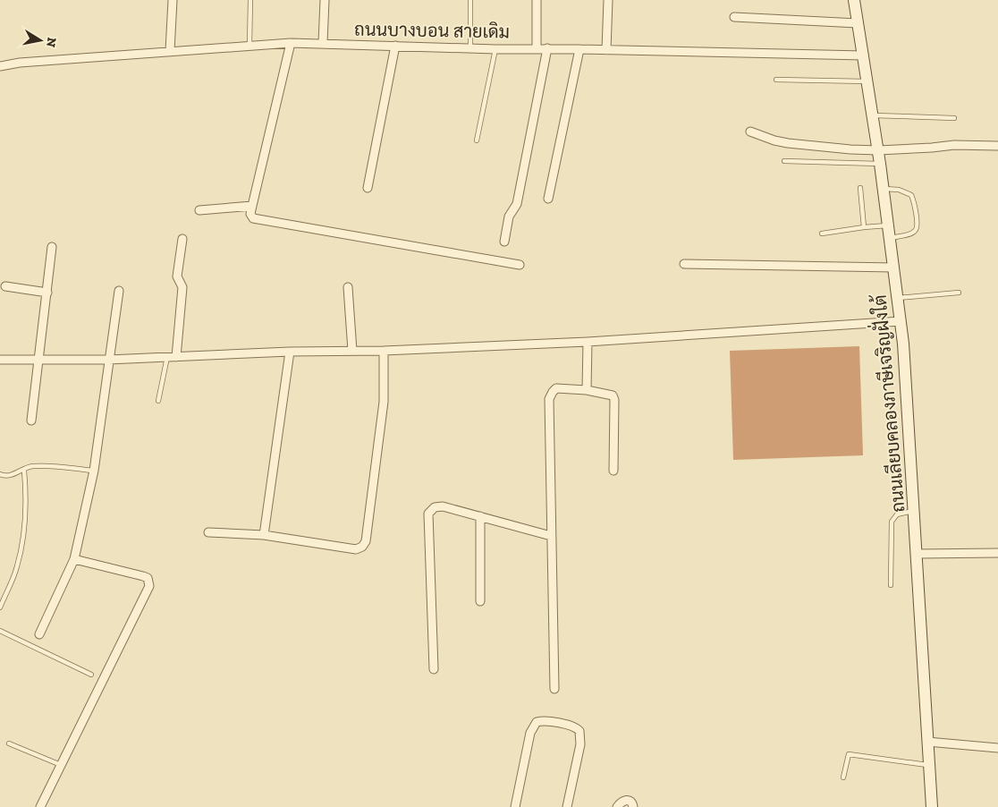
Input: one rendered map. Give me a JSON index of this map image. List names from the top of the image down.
{
  "streets": {
    "street": ["ถนนบางบอน สายเดิม", "ถนนเลียบคลองภาษีเจริญฝั่งใต้"]
  },
  "crossings": [
    ["ถนนบางบอน สายเดิม", "ถนนเลียบคลองภาษีเจริญฝั่งใต้"]
  ],
  "north": "right"
}
